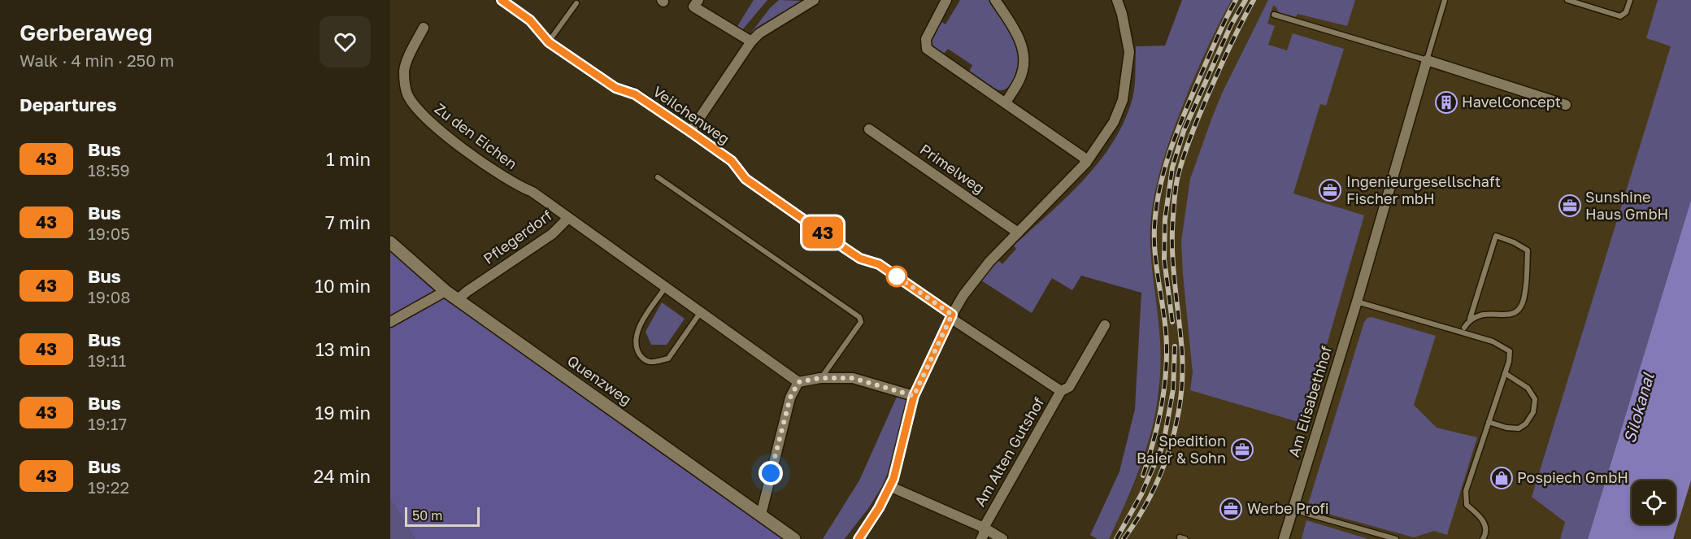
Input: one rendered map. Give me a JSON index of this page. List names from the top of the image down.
{
  "streets": {
    "street": [
      "Veilchenweg",
      "Zu den Eichen",
      "Primelweg",
      "Pflegerdorf",
      "Quenzweg",
      "Am Elisabethhof",
      "Am Alten Gutshof"
    ]
  },
  "crossings": [
    ["Veilchenweg", "Am Alten Gutshof"],
    ["Zu den Eichen", "Pflegerdorf"],
    ["Pflegerdorf", "Quenzweg"]
  ],
  "water": ["Silokanal"],
  "places": {
    "building": ["HavelConcept"],
    "office": [
      "Ingenieurgesellschaft Fischer mbH",
      "Sunshine Haus GmbH",
      "Spedition Baier & Sohn",
      "Werbe Profi"
    ],
    "shop": ["Pospiech GmbH"]
  },
  "lines": ["bus line 43"],
  "scale_bar": "50 m",
  "page": {
    "heading": [
      ["Gerberaweg", "Walk · 4 min · 250 m"],
      "Departures"
    ],
    "on_map": "43",
    "list": [
      {
        "mark": "43",
        "name": "Bus",
        "note": "18:59",
        "value": "1 min"
      },
      {
        "mark": "43",
        "name": "Bus",
        "note": "19:05",
        "value": "7 min"
      },
      {
        "mark": "43",
        "name": "Bus",
        "note": "19:08",
        "value": "10 min"
      },
      {
        "mark": "43",
        "name": "Bus",
        "note": "19:11",
        "value": "13 min"
      },
      {
        "mark": "43",
        "name": "Bus",
        "note": "19:17",
        "value": "19 min"
      },
      {
        "mark": "43",
        "name": "Bus",
        "note": "19:22",
        "value": "24 min"
      }
    ],
    "scale": "50 m"
  }
}
